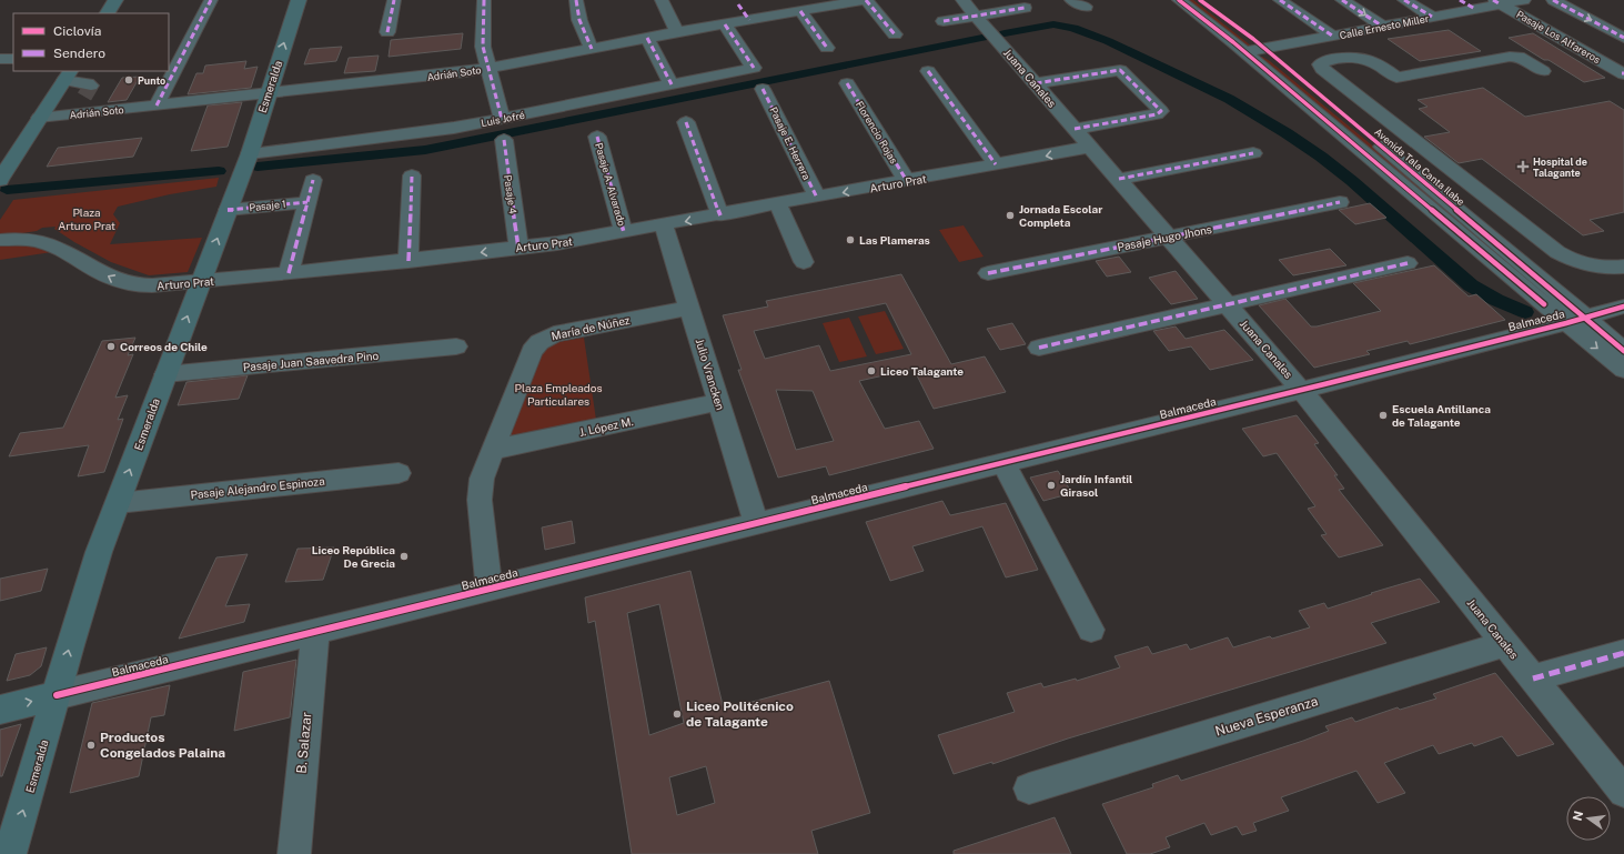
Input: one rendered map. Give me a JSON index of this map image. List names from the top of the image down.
{
  "streets": {
    "main road": ["Esmeralda", "Balmaceda"],
    "street": [
      "Calle Ernesto Miller",
      "Pasaje Los Alfareros",
      "Adrián Soto",
      "Juana Canales",
      "Luis Jofré",
      "Florencio Rojas",
      "Pasaje E. Herrera",
      "Avenida Tala Canta Ilabe",
      "Arturo Prat",
      "Pasaje A. Alvarado",
      "Pasaje 4",
      "Pasaje 1",
      "Pasaje Hugo Jhons",
      "María de Núñez",
      "Pasaje Juan Saavedra Pino",
      "Julio Vrancken",
      "J. López M.",
      "Pasaje Alejandro Espinoza",
      "Nueva Esperanza",
      "B. Salazar"
    ]
  },
  "crossings": [
    ["Calle Ernesto Miller", "Pasaje Los Alfareros"],
    ["Calle Ernesto Miller", "Avenida Tala Canta Ilabe"],
    ["Adrián Soto", "Esmeralda"],
    ["Adrián Soto", "Luis Jofré"],
    ["Juana Canales", "Arturo Prat"],
    ["Juana Canales", "Pasaje Hugo Jhons"],
    ["Juana Canales", "Balmaceda"],
    ["Juana Canales", "Nueva Esperanza"],
    ["Esmeralda", "Luis Jofré"],
    ["Esmeralda", "Arturo Prat"],
    ["Esmeralda", "Pasaje 1"],
    ["Esmeralda", "Balmaceda"],
    ["Esmeralda", "Pasaje Juan Saavedra Pino"],
    ["Esmeralda", "Pasaje Alejandro Espinoza"],
    ["Florencio Rojas", "Arturo Prat"],
    ["Pasaje E. Herrera", "Arturo Prat"],
    ["Avenida Tala Canta Ilabe", "Balmaceda"],
    ["Arturo Prat", "Pasaje A. Alvarado"],
    ["Arturo Prat", "Pasaje 4"],
    ["Arturo Prat", "Julio Vrancken"],
    ["Balmaceda", "María de Núñez"],
    ["Balmaceda", "Julio Vrancken"],
    ["Balmaceda", "B. Salazar"],
    ["María de Núñez", "Julio Vrancken"],
    ["María de Núñez", "J. López M."],
    ["Julio Vrancken", "J. López M."]
  ],
  "one_way": ["Esmeralda", "Arturo Prat"],
  "parks": ["Plaza Arturo Prat", "Plaza Empleados Particulares"],
  "places": {
    "other": [
      "Punto",
      "Jornada Escolar Completa",
      "Las Plameras",
      "Correos de Chile",
      "Liceo Talagante",
      "Escuela Antillanca de Talagante",
      "Jardín Infantil Girasol",
      "Liceo República De Grecia",
      "Liceo Politécnico de Talagante",
      "Productos Congelados Palaina"
    ],
    "health": ["Hospital de Talagante"]
  },
  "legend": ["Ciclovía", "Sendero"],
  "north": "left"
}
